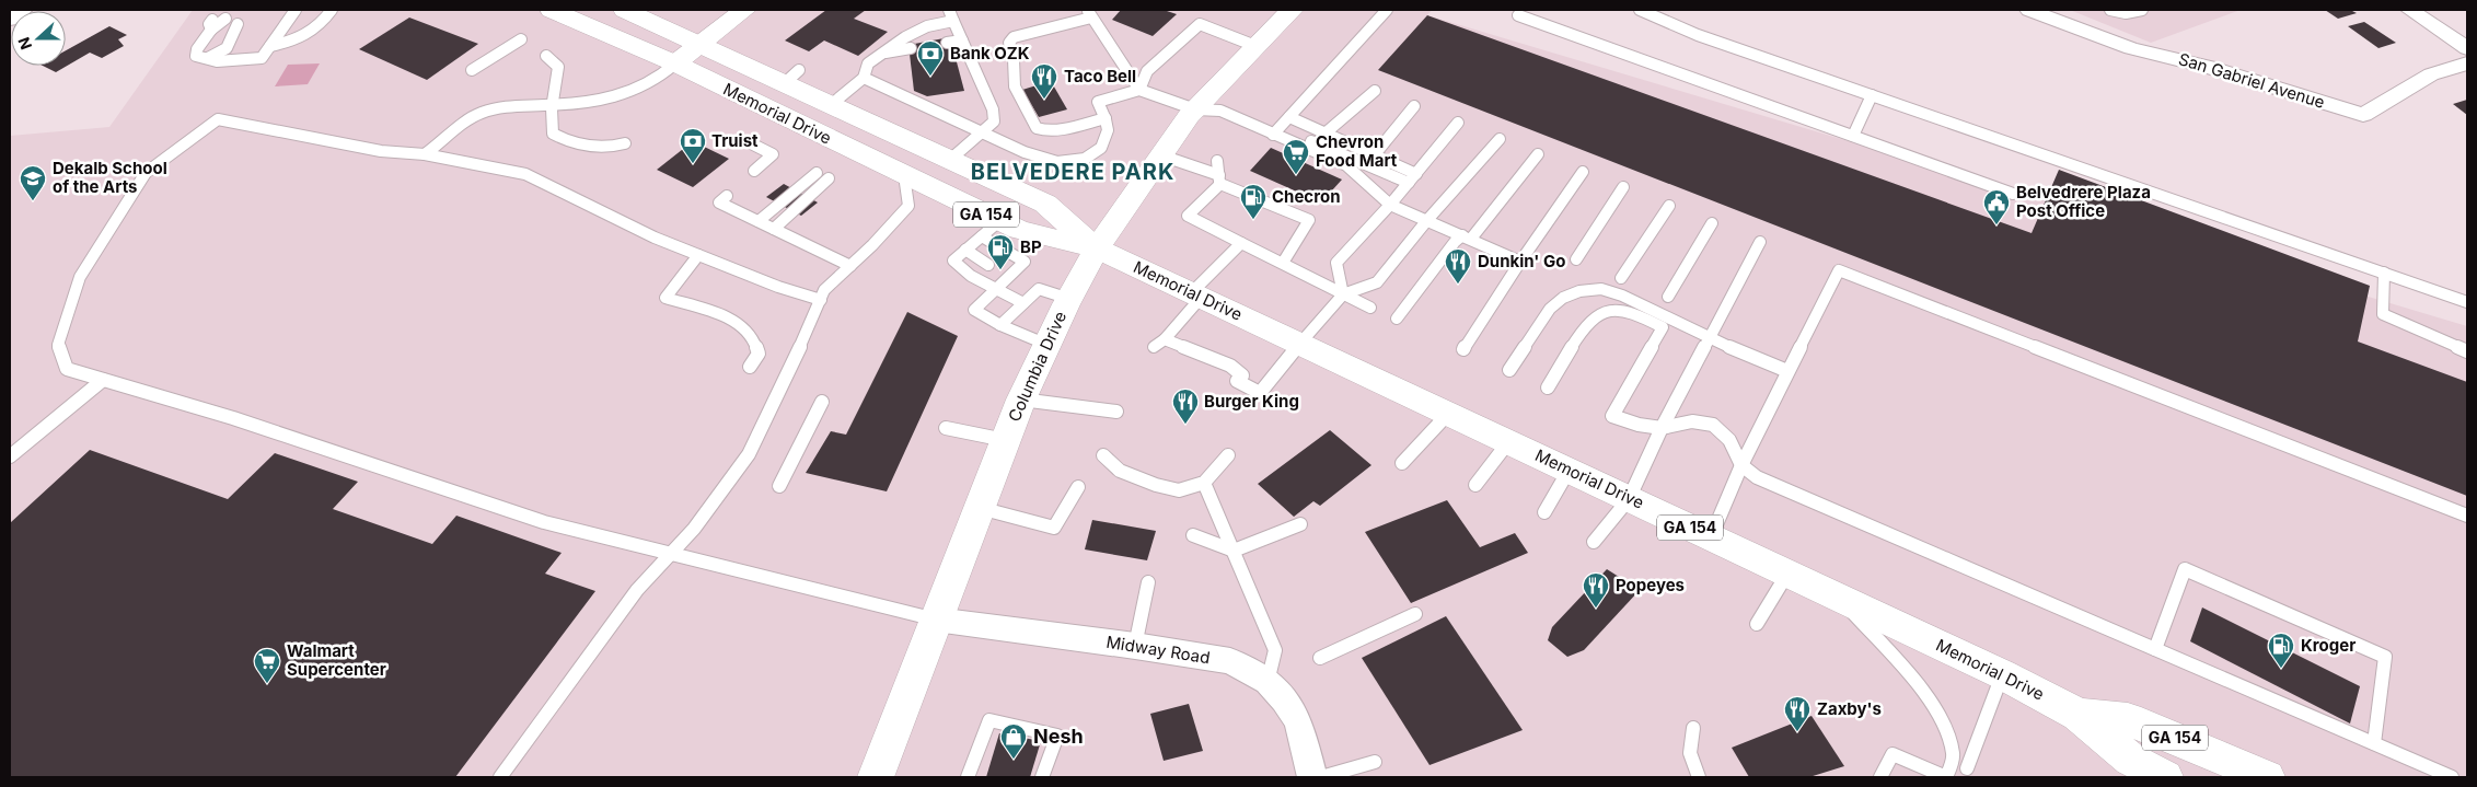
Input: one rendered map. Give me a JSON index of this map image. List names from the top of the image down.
{
  "streets": {
    "main road": ["Memorial Drive", "GA 154", "Columbia Drive"],
    "street": ["San Gabriel Avenue", "Midway Road"]
  },
  "crossings": [
    ["Memorial Drive", "Columbia Drive"],
    ["Columbia Drive", "Midway Road"]
  ],
  "districts": ["BELVEDERE PARK"],
  "places": {
    "bank": ["Bank OZK", "Truist"],
    "restaurant": [
      "Taco Bell",
      "Dunkin' Go",
      "Burger King",
      "Popeyes",
      "Zaxby's"
    ],
    "supermarket": ["Chevron Food Mart", "Walmart Supercenter"],
    "school or university": ["Dekalb School of the Arts"],
    "fuel station": ["Checron", "BP", "Kroger"],
    "public building": ["Belvedrere Plaza Post Office"],
    "shop": ["Nesh"]
  },
  "north": "left"
}
